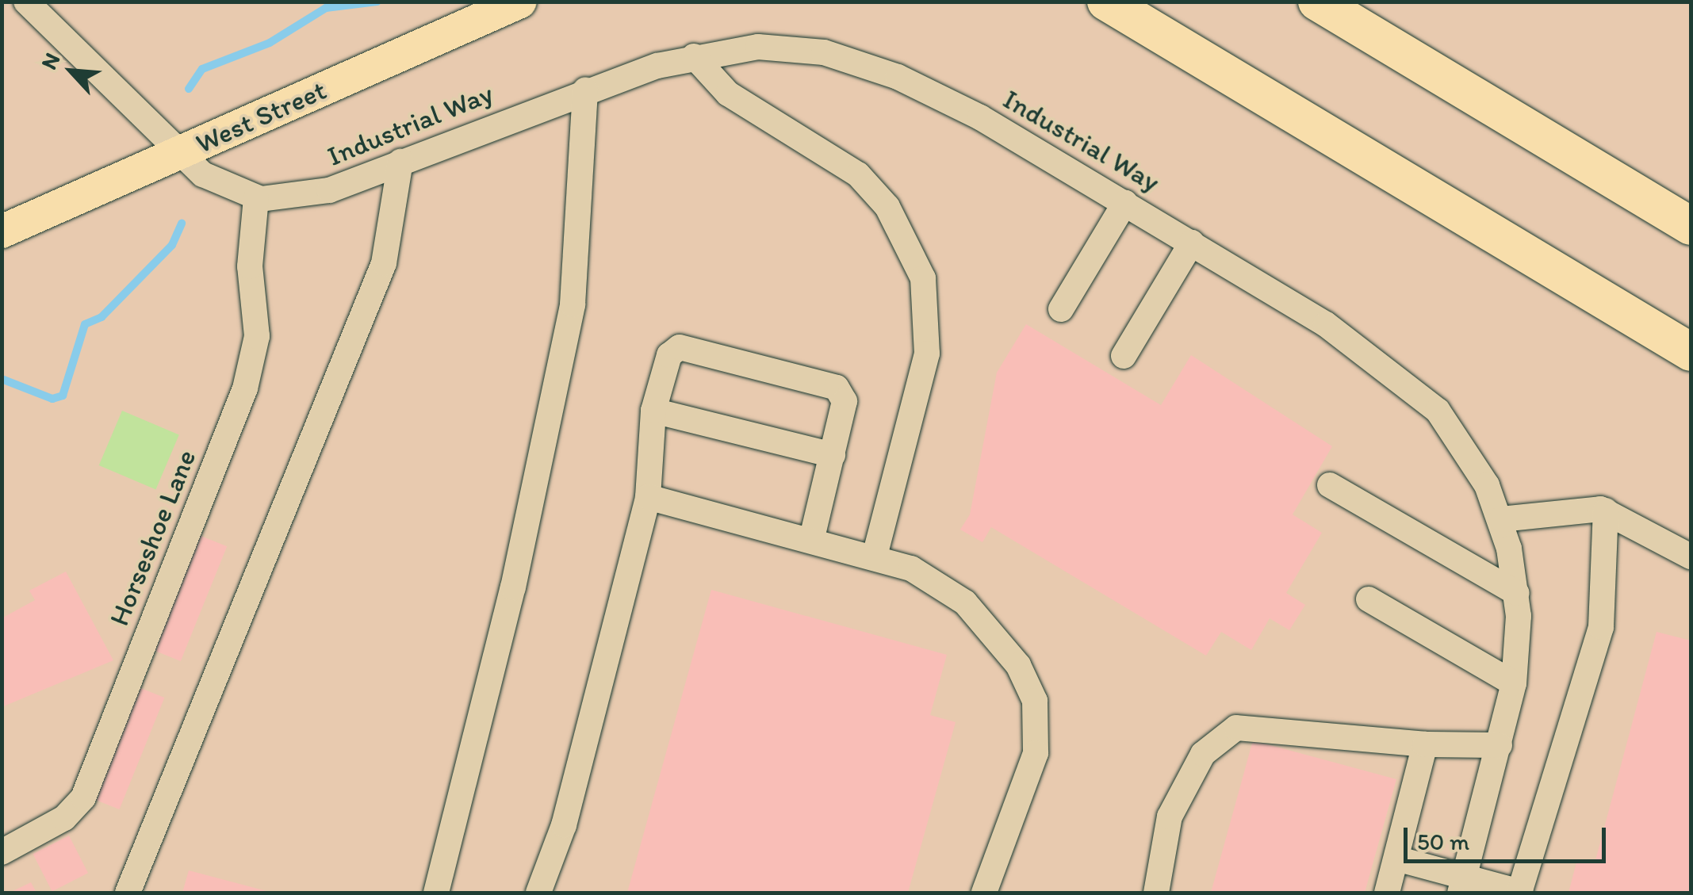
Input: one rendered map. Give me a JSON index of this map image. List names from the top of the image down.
{
  "streets": {
    "main road": ["West Street"],
    "street": ["Industrial Way", "Horseshoe Lane"]
  },
  "crossings": [
    ["West Street", "Industrial Way"],
    ["Industrial Way", "Horseshoe Lane"]
  ],
  "scale_bar": "50 m",
  "north": "top left"
}
